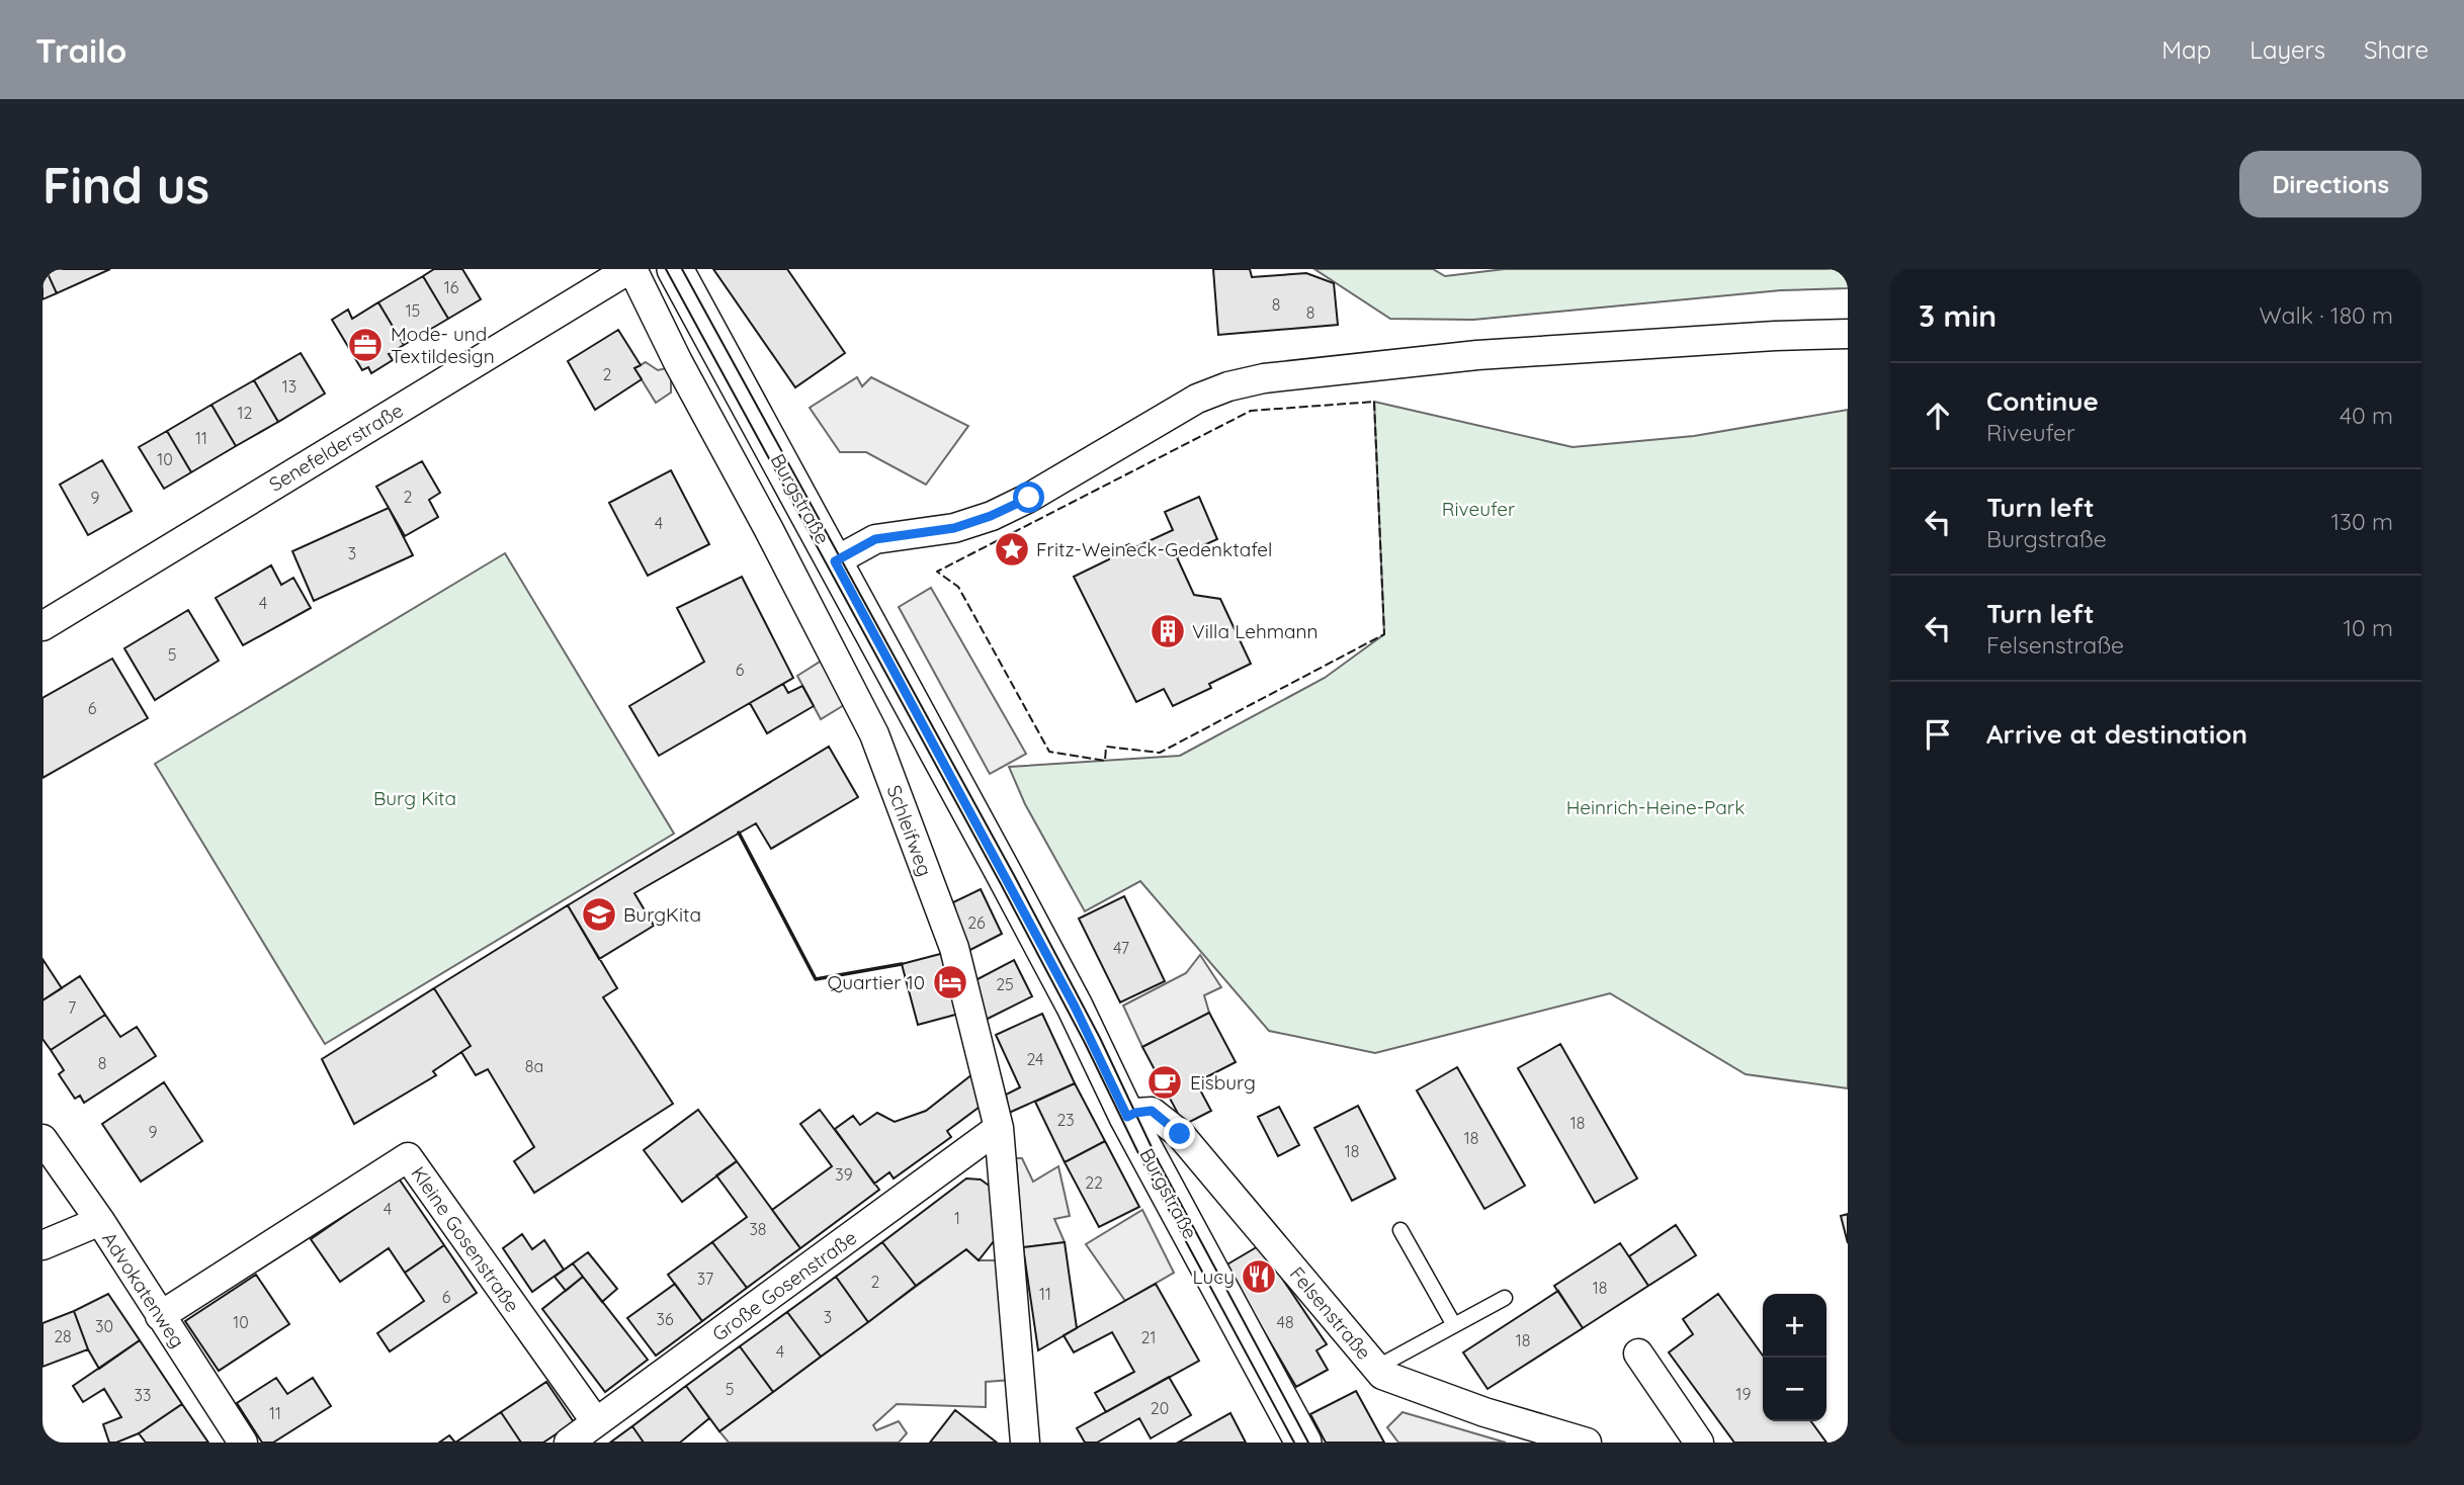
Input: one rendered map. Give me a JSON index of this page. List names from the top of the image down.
{
  "streets": {
    "street": [
      "Senefelderstraße",
      "Burgstraße",
      "Schleifweg",
      "Kleine Gosenstraße",
      "Große Gosenstraße",
      "Advokatenweg",
      "Felsenstraße"
    ]
  },
  "crossings": [
    ["Senefelderstraße", "Schleifweg"],
    ["Burgstraße", "Felsenstraße"],
    ["Schleifweg", "Große Gosenstraße"],
    ["Kleine Gosenstraße", "Große Gosenstraße"],
    ["Kleine Gosenstraße", "Advokatenweg"]
  ],
  "parks": ["Riveufer", "Burg Kita", "Heinrich-Heine-Park"],
  "places": {
    "office": ["Mode- und Textildesign"],
    "place": ["Fritz-Weineck-Gedenktafel"],
    "building": ["Villa Lehmann"],
    "school or university": ["BurgKita"],
    "hotel": ["Quartier 10"],
    "cafe": ["Eisburg"],
    "restaurant": ["Lucy"]
  },
  "house_numbers": [
    "16",
    "8",
    "15",
    "8",
    "2",
    "13",
    "12",
    "11",
    "10",
    "2",
    "9",
    "4",
    "3",
    "4",
    "5",
    "6",
    "6",
    "26",
    "47",
    "25",
    "7",
    "24",
    "8",
    "8a",
    "23",
    "18",
    "9",
    "18",
    "18",
    "39",
    "22",
    "4",
    "1",
    "38",
    "37",
    "2",
    "18",
    "11",
    "6",
    "3",
    "36",
    "10",
    "48",
    "30",
    "28",
    "21",
    "18",
    "4",
    "5",
    "19",
    "33",
    "20",
    "11"
  ],
  "page": {
    "header": "Trailo",
    "nav": ["Map", "Layers", "Share"],
    "buttons": "Directions",
    "title": "Find us",
    "heading": ["3 min", "Walk · 180 m"],
    "list": [
      ["Continue", "Riveufer", "40 m"],
      ["Turn left", "Burgstraße", "130 m"],
      ["Turn left", "Felsenstraße", "10 m"],
      "Arrive at destination"
    ],
    "map_buttons": ["+", "−"]
  }
}
